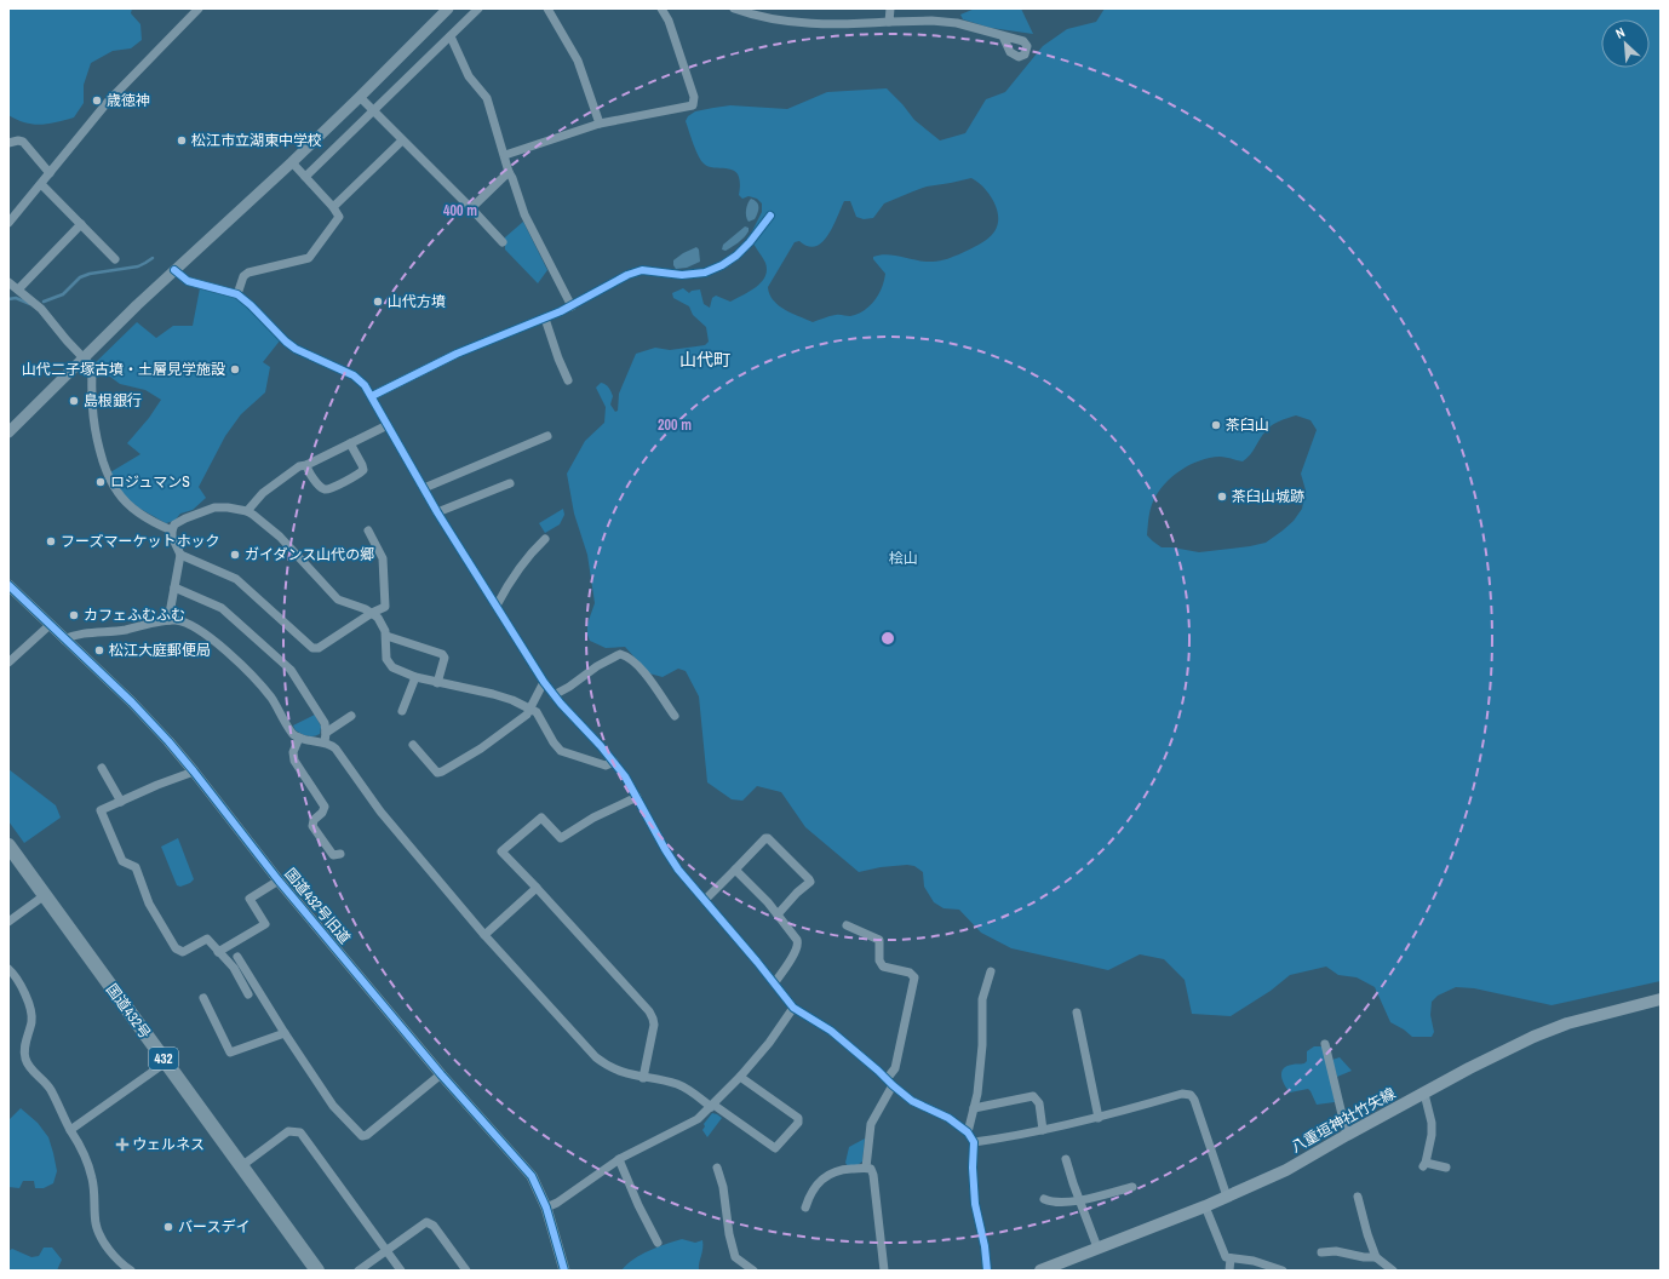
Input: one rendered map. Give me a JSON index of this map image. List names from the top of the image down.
{
  "streets": {
    "highway": ["国道432号", "432"],
    "main road": ["八重垣神社竹矢線"],
    "street": ["国道432号旧道"]
  },
  "districts": ["山代町"],
  "parks": ["桧山"],
  "places": {
    "other": [
      "歳徳神",
      "松江市立湖東中学校",
      "山代方墳",
      "山代二子塚古墳・土層見学施設",
      "島根銀行",
      "茶臼山",
      "ロジュマンS",
      "茶臼山城跡",
      "フーズマーケットホック",
      "ガイダンス山代の郷",
      "カフェふむふむ",
      "松江大庭郵便局",
      "バースデイ"
    ],
    "health": ["ウェルネス"]
  },
  "north": "top left",
  "rings": ["400 m", "200 m"]
}
